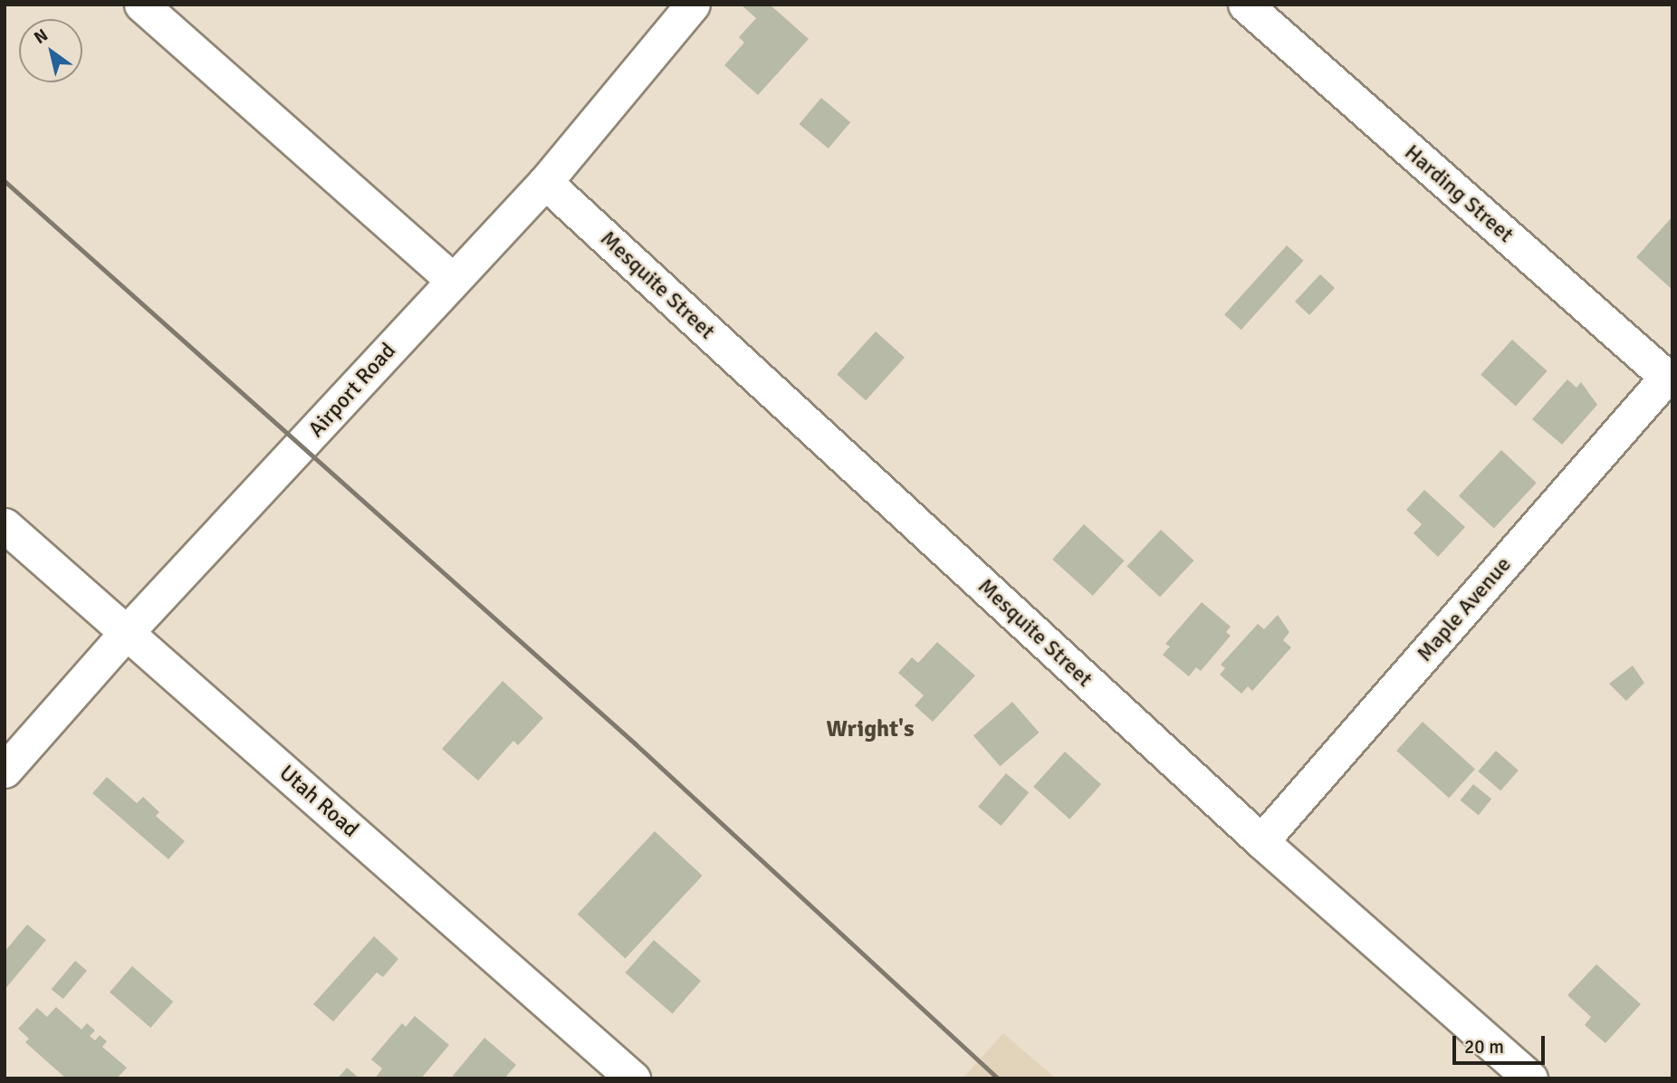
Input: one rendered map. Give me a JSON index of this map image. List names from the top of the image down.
{
  "streets": {
    "street": [
      "Harding Street",
      "Mesquite Street",
      "Airport Road",
      "Maple Avenue",
      "Utah Road"
    ]
  },
  "crossings": [
    ["Harding Street", "Maple Avenue"],
    ["Mesquite Street", "Airport Road"],
    ["Mesquite Street", "Maple Avenue"],
    ["Airport Road", "Utah Road"]
  ],
  "districts": ["Wright's"],
  "scale_bar": "20 m",
  "north": "top left"
}
